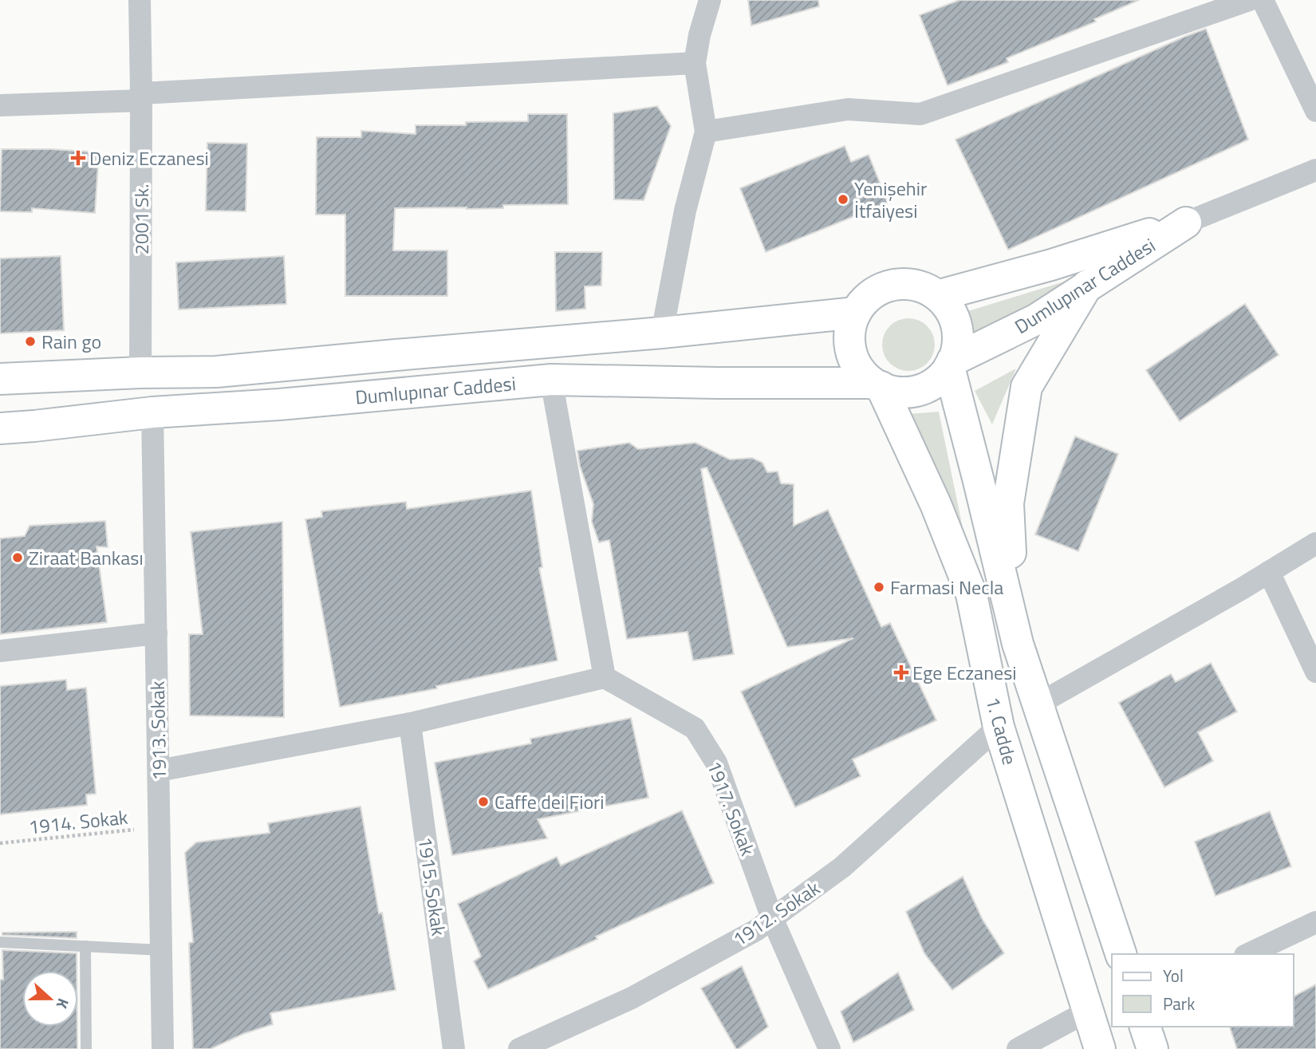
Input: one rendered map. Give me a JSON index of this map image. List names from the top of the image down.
{
  "streets": {
    "street": [
      "2001 Sk.",
      "Dumlupınar Caddesi",
      "1913. Sokak",
      "1. Cadde",
      "1917. Sokak",
      "1915. Sokak",
      "1912. Sokak"
    ],
    "path": ["1914. Sokak"]
  },
  "crossings": [
    ["2001 Sk.", "Dumlupınar Caddesi"],
    ["Dumlupınar Caddesi", "1913. Sokak"],
    ["Dumlupınar Caddesi", "1. Cadde"],
    ["1913. Sokak", "1914. Sokak"],
    ["1. Cadde", "1912. Sokak"],
    ["1917. Sokak", "1912. Sokak"]
  ],
  "places": {
    "health": ["Deniz Eczanesi", "Ege Eczanesi"],
    "other": [
      "Yenişehir İtfaiyesi",
      "Rain go",
      "Ziraat Bankası",
      "Farmasi Necla",
      "Caffe dei Fiori"
    ]
  },
  "legend": ["Yol", "Park"],
  "north": "right"
}
